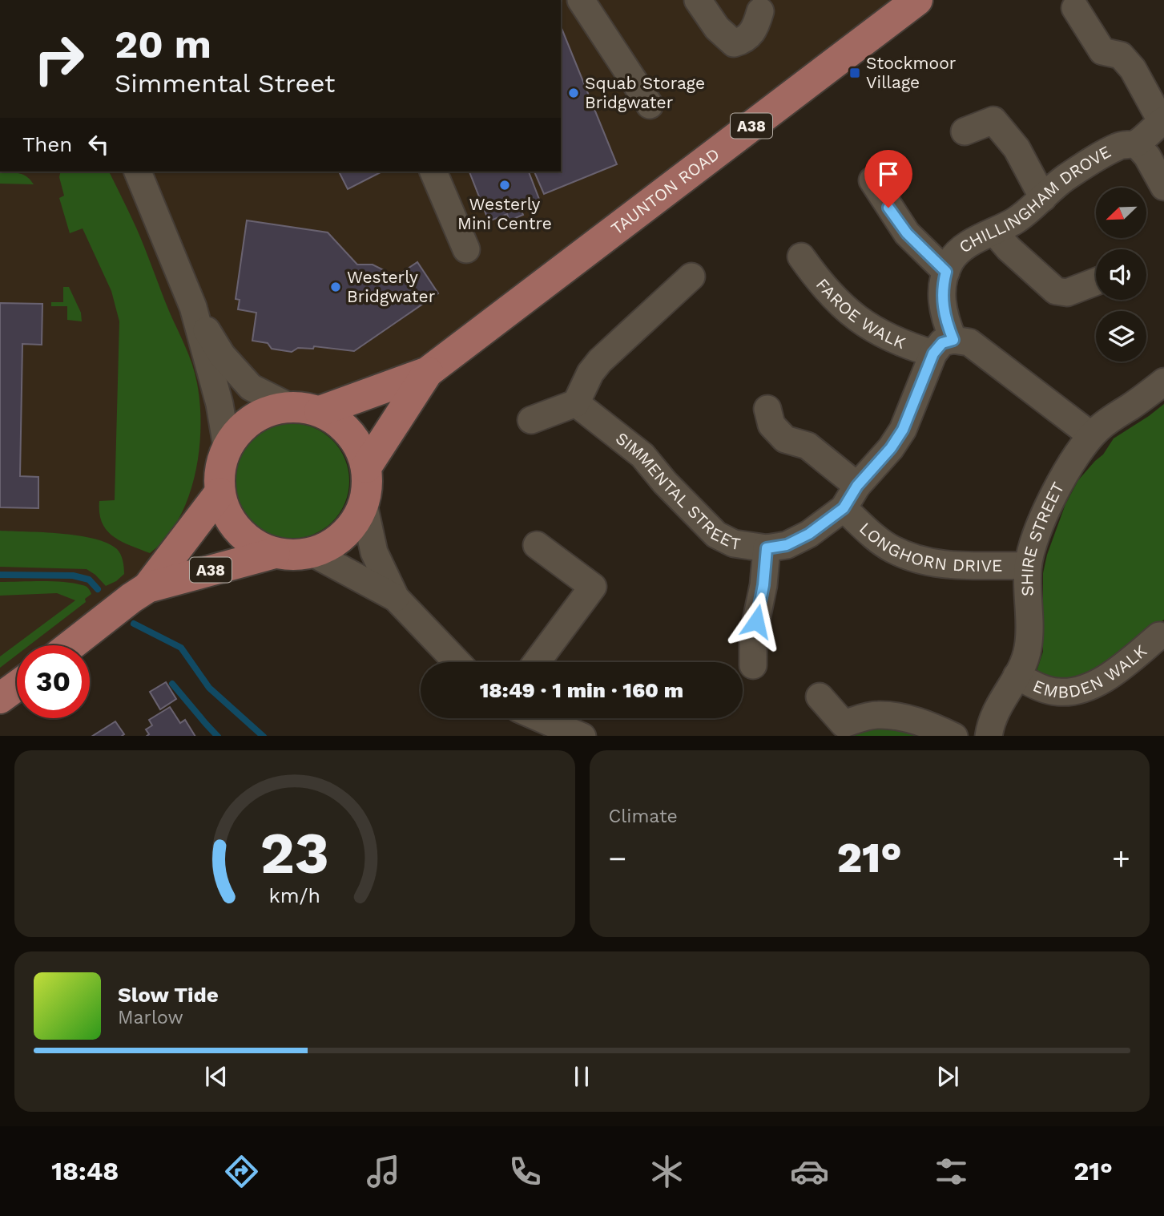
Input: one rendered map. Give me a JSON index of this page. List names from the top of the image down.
{
  "streets": {
    "main road": ["A38", "TAUNTON ROAD"],
    "street": [
      "CHILLINGHAM DROVE",
      "FAROE WALK",
      "SIMMENTAL STREET",
      "SHIRE STREET",
      "LONGHORN DRIVE",
      "EMBDEN WALK"
    ]
  },
  "crossings": [
    ["A38", "TAUNTON ROAD"],
    ["CHILLINGHAM DROVE", "FAROE WALK"],
    ["CHILLINGHAM DROVE", "SIMMENTAL STREET"],
    ["FAROE WALK", "SIMMENTAL STREET"],
    ["SIMMENTAL STREET", "LONGHORN DRIVE"],
    ["SHIRE STREET", "LONGHORN DRIVE"],
    ["SHIRE STREET", "EMBDEN WALK"]
  ],
  "places": {
    "transit": ["Stockmoor Village"],
    "other": ["Squab Storage Bridgwater", "Westerly Mini Centre", "Westerly Bridgwater"]
  },
  "north": "bottom left",
  "page": {
    "turn": ["20 m", "Simmental Street"],
    "then": "Then",
    "limit": "30",
    "trip": "18:49 · 1 min · 160 m",
    "tile": "Climate",
    "heat": ["−", "21°", "+"],
    "song": ["Slow Tide", "Marlow"],
    "tabs": ["18:48", "21°"],
    "gauge": ["23", "km/h"]
  }
}
